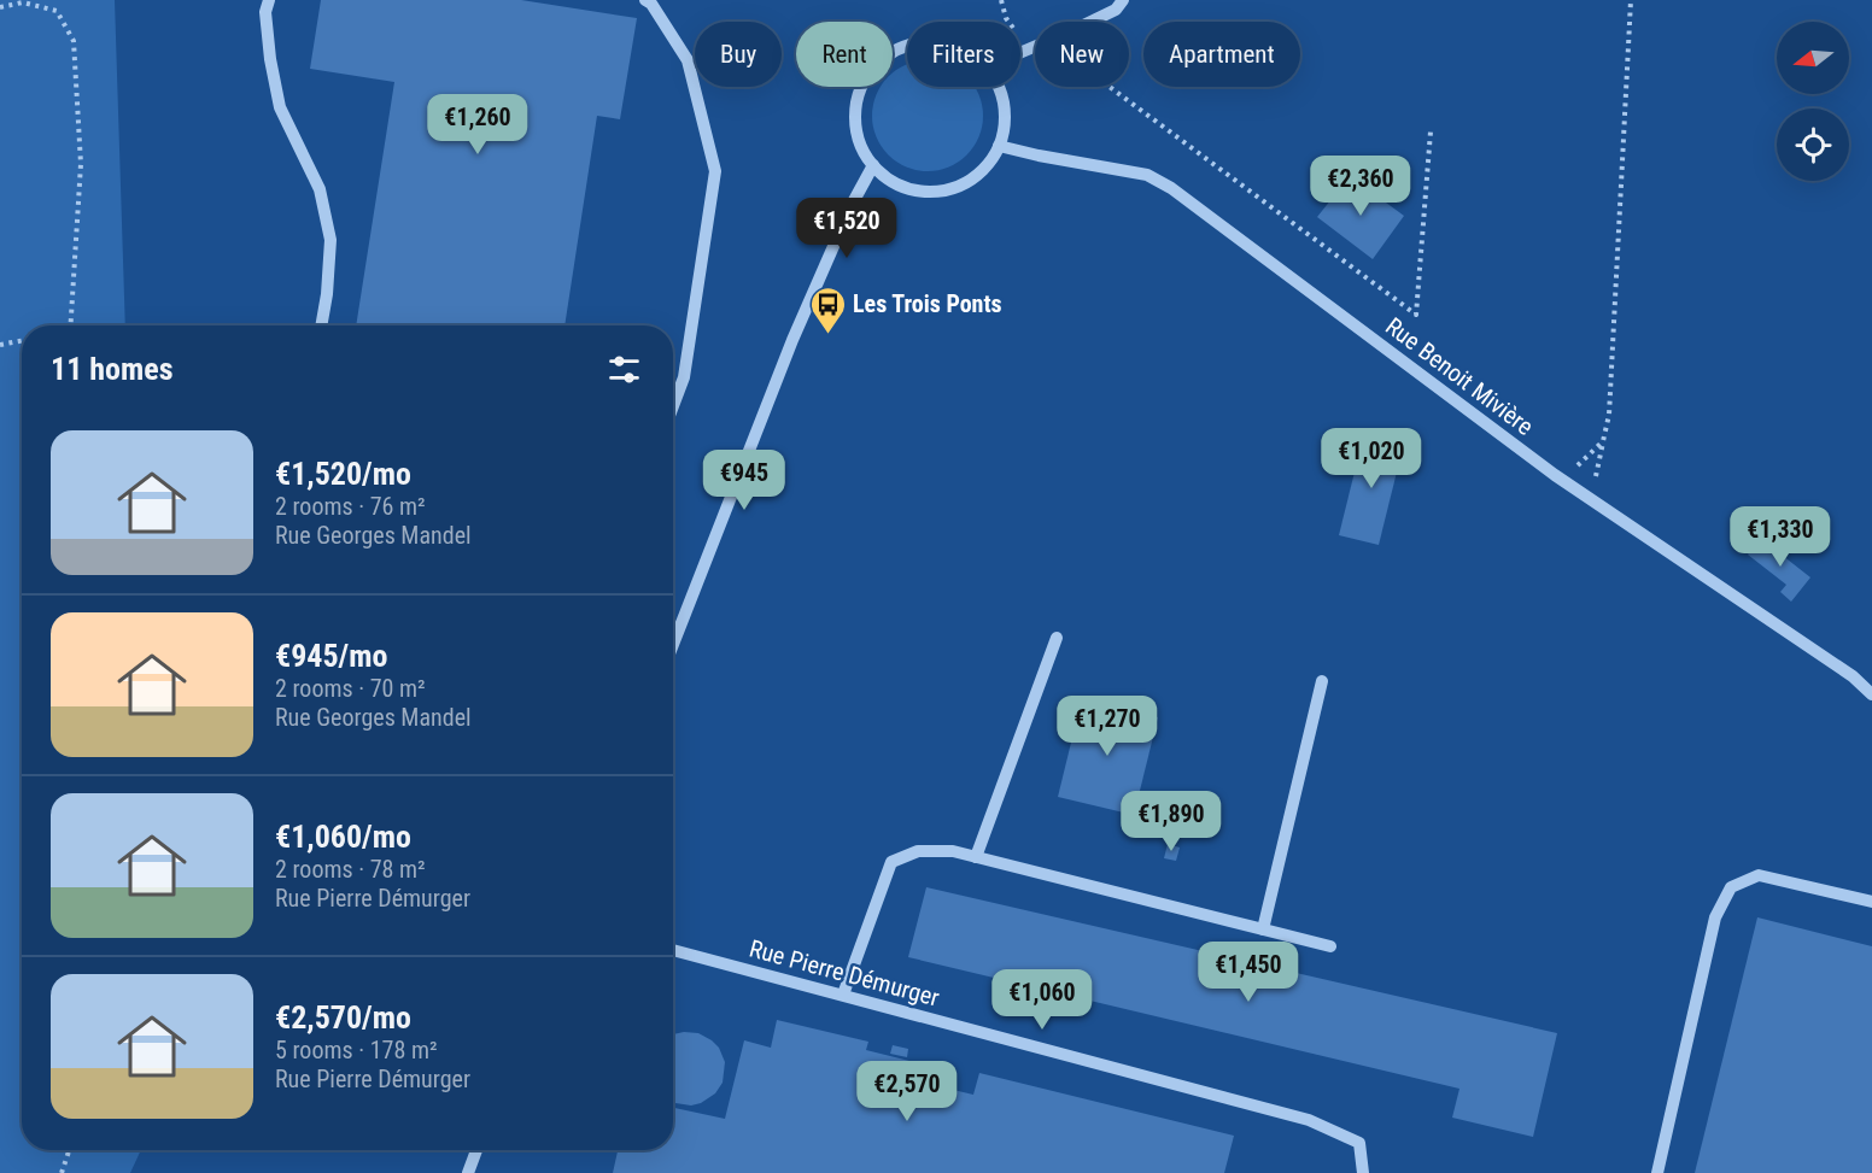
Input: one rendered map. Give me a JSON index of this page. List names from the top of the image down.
{
  "streets": {
    "street": ["Rue Benoit Mivière", "Rue Pierre Démurger"]
  },
  "places": {
    "bus stop": ["Les Trois Ponts"]
  },
  "north": "left",
  "page": {
    "chip": [
      "Buy",
      "Rent",
      "Filters",
      "New",
      "Apartment"
    ],
    "price": [
      "€1,260",
      "€2,360",
      "€1,520",
      "€1,020",
      "€945",
      "€1,330",
      "€1,270",
      "€1,890",
      "€1,450",
      "€1,060",
      "€2,570"
    ],
    "heading": "11 homes",
    "list": [
      {
        "name": "€1,520/mo",
        "note": "2 rooms · 76 m² · Rue Georges Mandel"
      },
      {
        "name": "€945/mo",
        "note": "2 rooms · 70 m² · Rue Georges Mandel"
      },
      {
        "name": "€1,060/mo",
        "note": "2 rooms · 78 m² · Rue Pierre Démurger"
      },
      {
        "name": "€2,570/mo",
        "note": "5 rooms · 178 m² · Rue Pierre Démurger"
      }
    ]
  }
}
